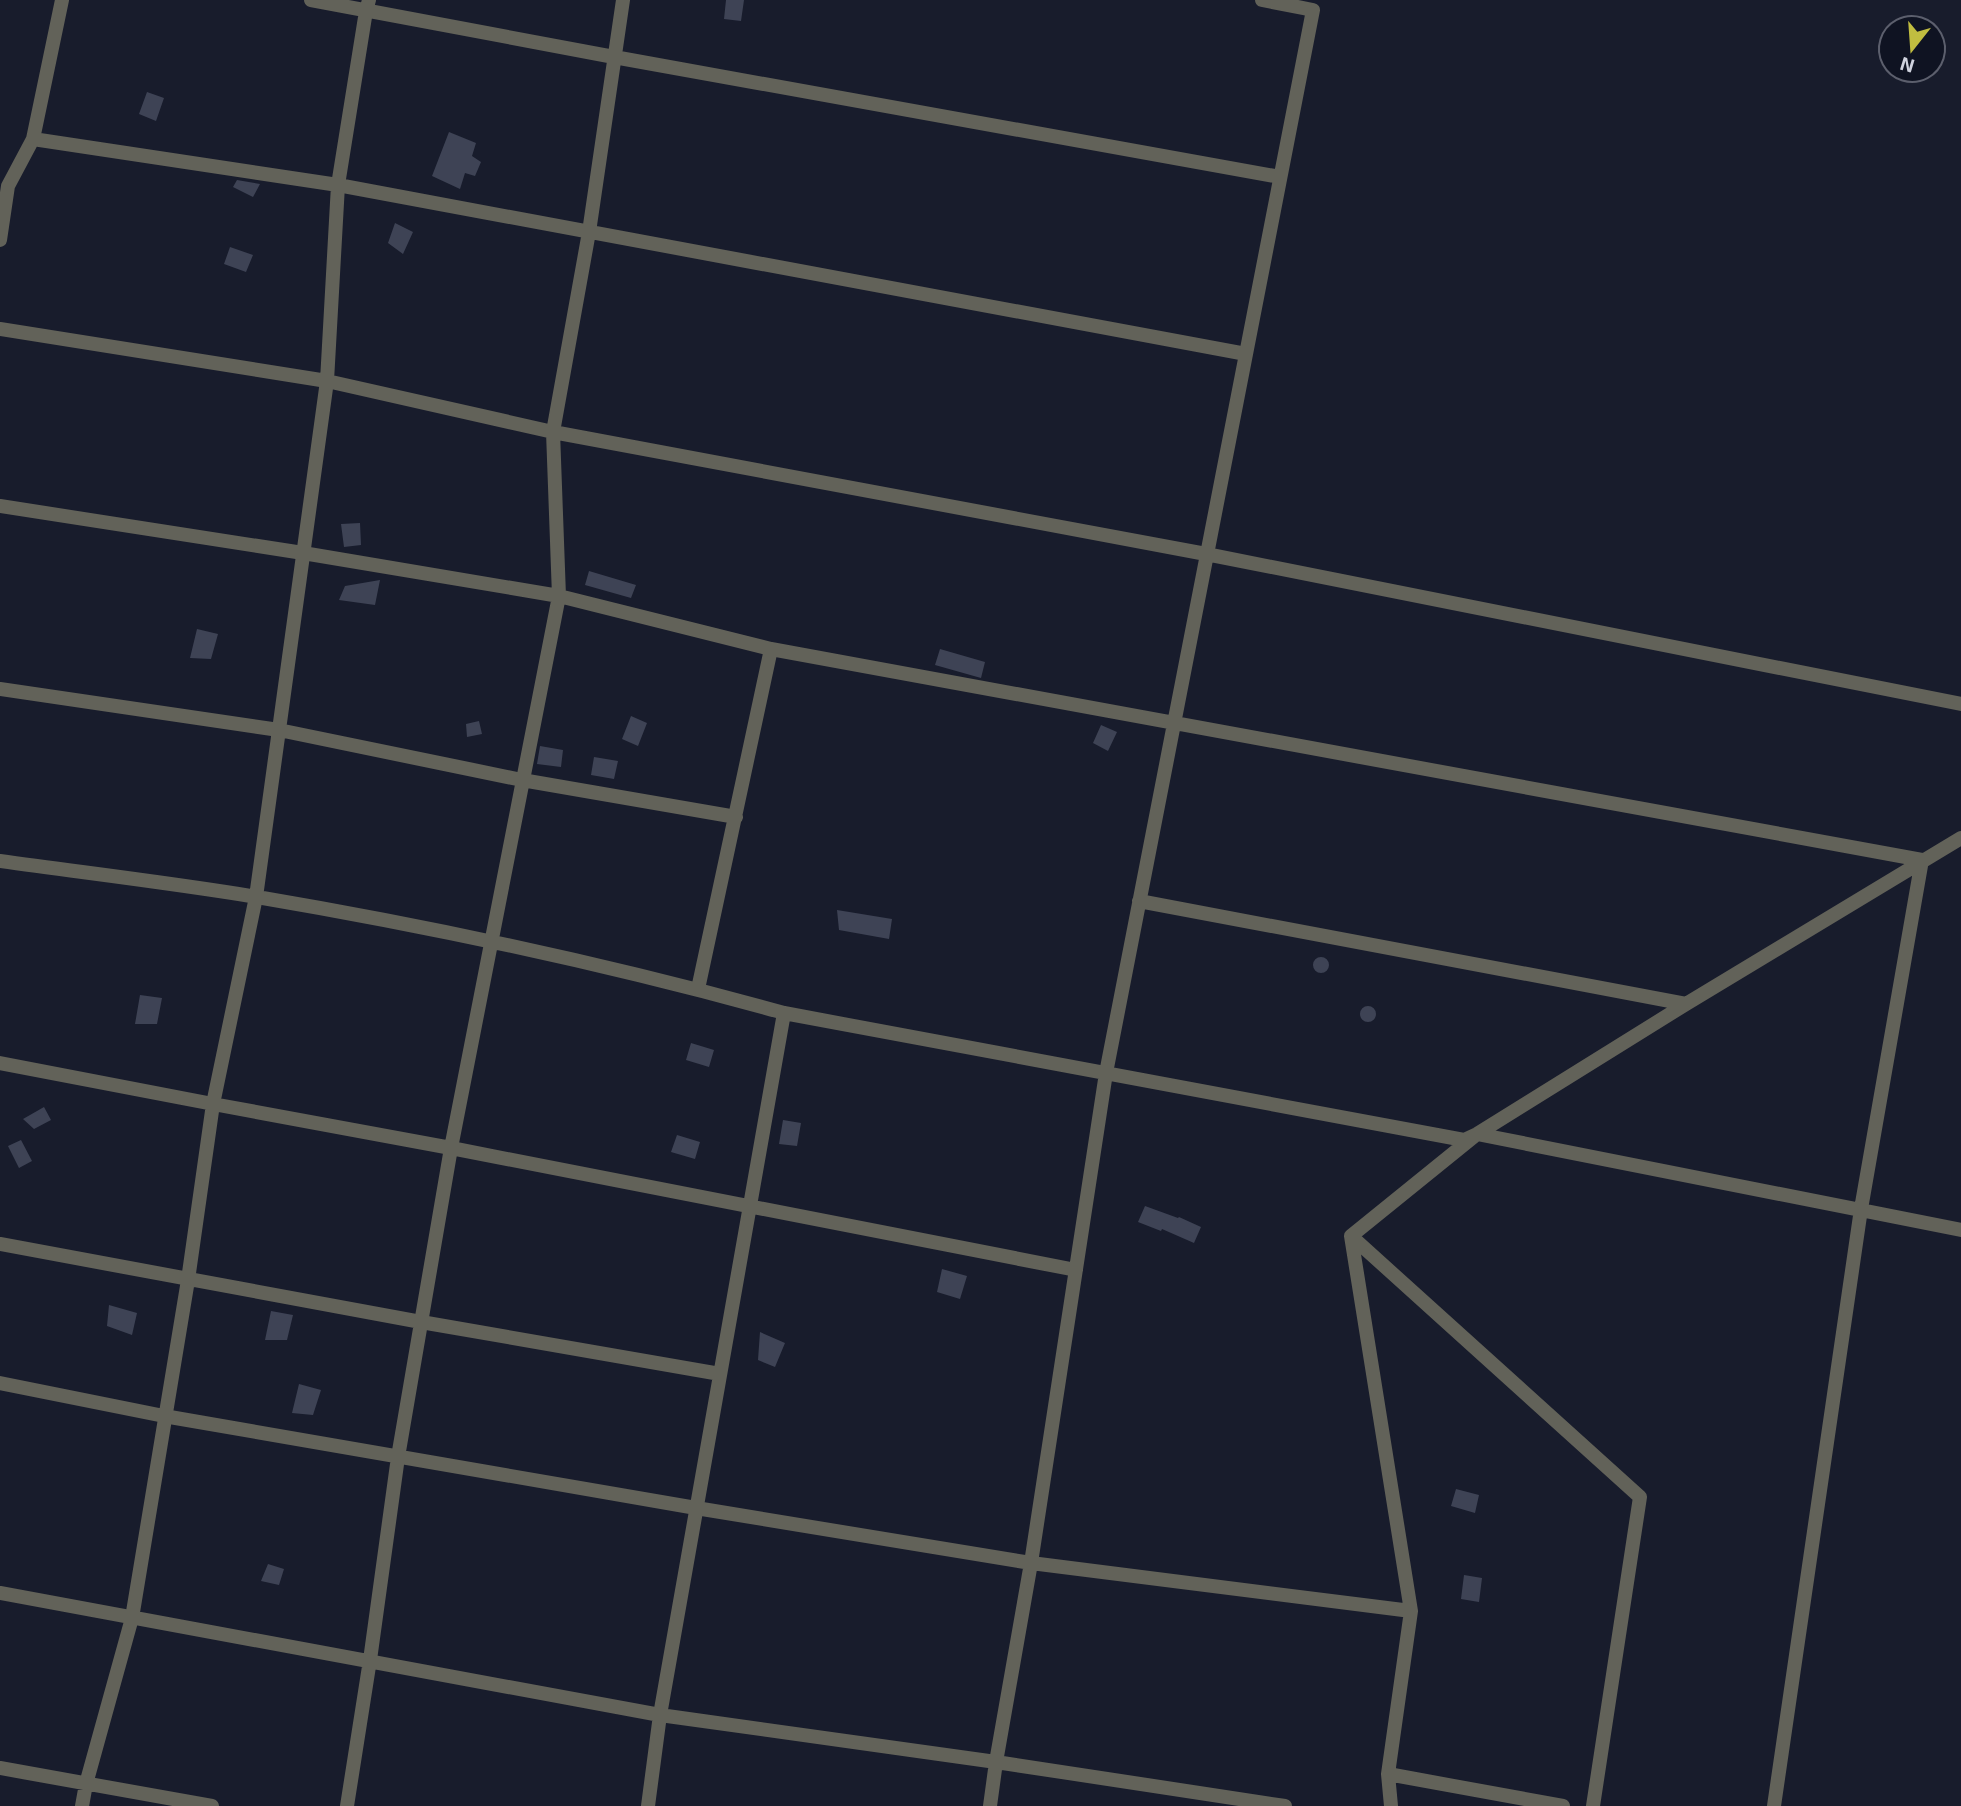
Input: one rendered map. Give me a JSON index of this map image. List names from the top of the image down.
{
  "north": "bottom"
}
